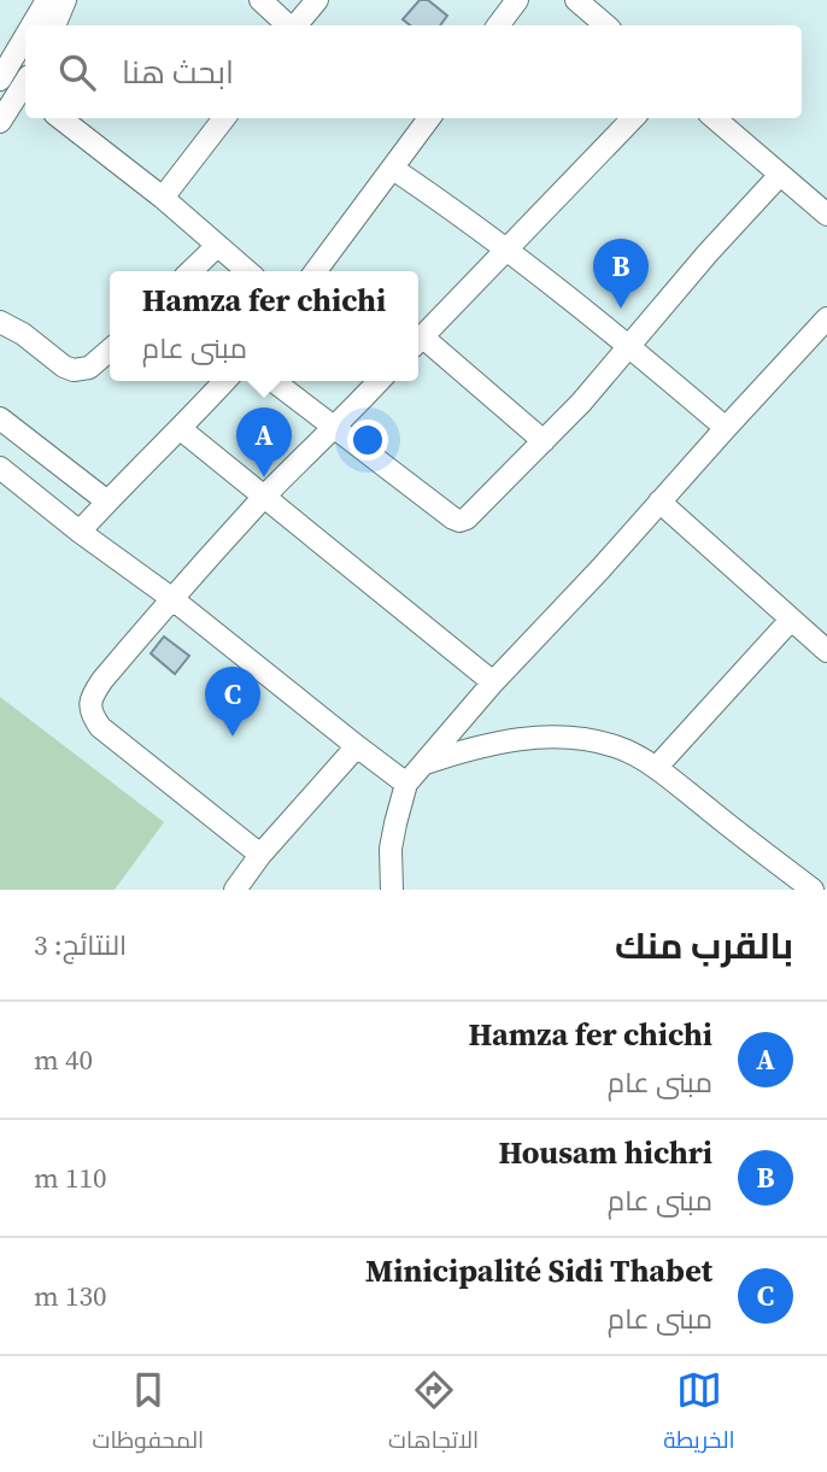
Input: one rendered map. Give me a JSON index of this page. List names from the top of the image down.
{
  "page": {
    "search": "ابحث هنا",
    "pins": ["B", "A", "C"],
    "popup": ["Hamza fer chichi", "مبنى عام"],
    "heading": ["بالقرب منك", "النتائج: 3"],
    "list": [
      {
        "mark": "A",
        "name": "Hamza fer chichi",
        "note": "مبنى عام",
        "value": "40 m"
      },
      {
        "mark": "B",
        "name": "Housam hichri",
        "note": "مبنى عام",
        "value": "110 m"
      },
      {
        "mark": "C",
        "name": "Minicipalité Sidi Thabet",
        "note": "مبنى عام",
        "value": "130 m"
      }
    ],
    "nav": ["الخريطة", "الاتجاهات", "المحفوظات"]
  }
}
